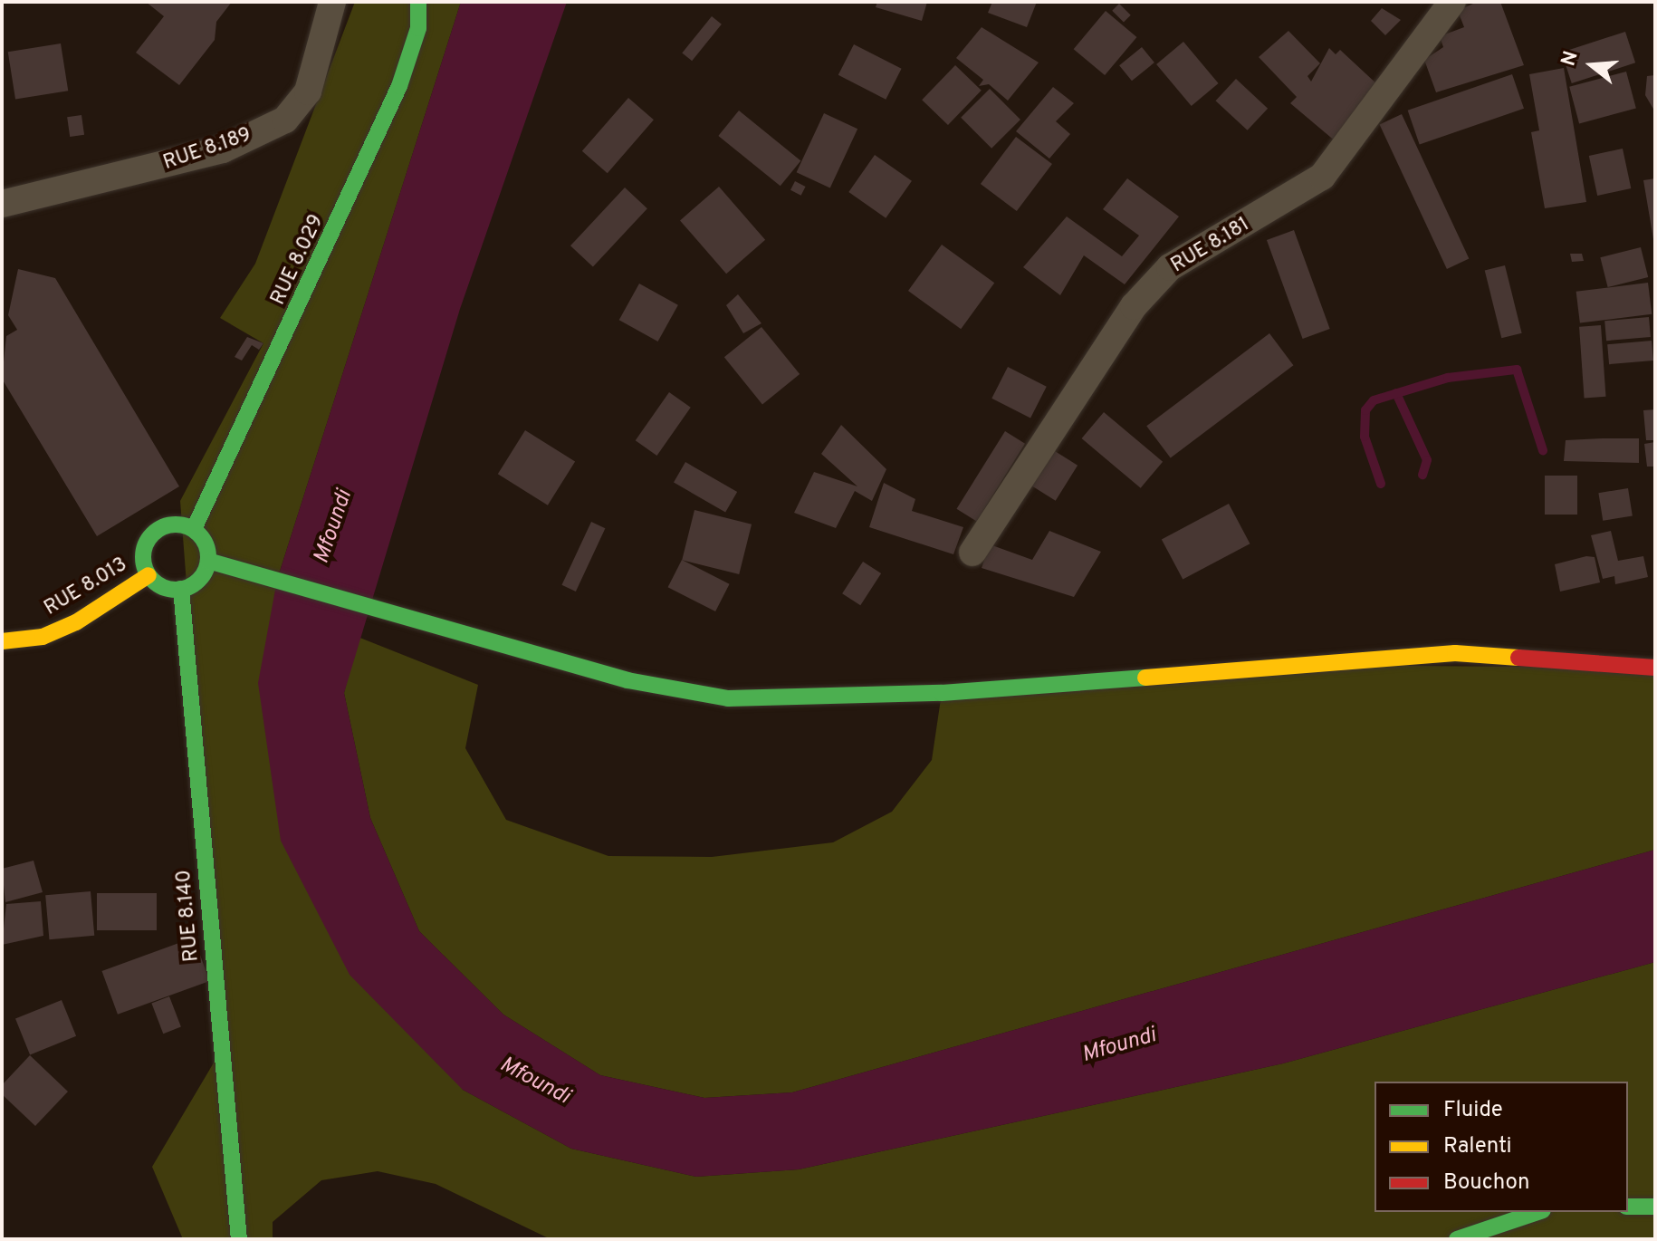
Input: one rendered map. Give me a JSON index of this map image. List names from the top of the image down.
{
  "streets": {
    "main road": ["RUE 8.029", "RUE 8.013", "RUE 8.140"],
    "street": ["RUE 8.189", "RUE 8.181"]
  },
  "crossings": [
    ["RUE 8.029", "RUE 8.013"],
    ["RUE 8.029", "RUE 8.140"],
    ["RUE 8.013", "RUE 8.140"]
  ],
  "water": ["Mfoundi"],
  "legend": ["Fluide", "Ralenti", "Bouchon"],
  "north": "left"
}
